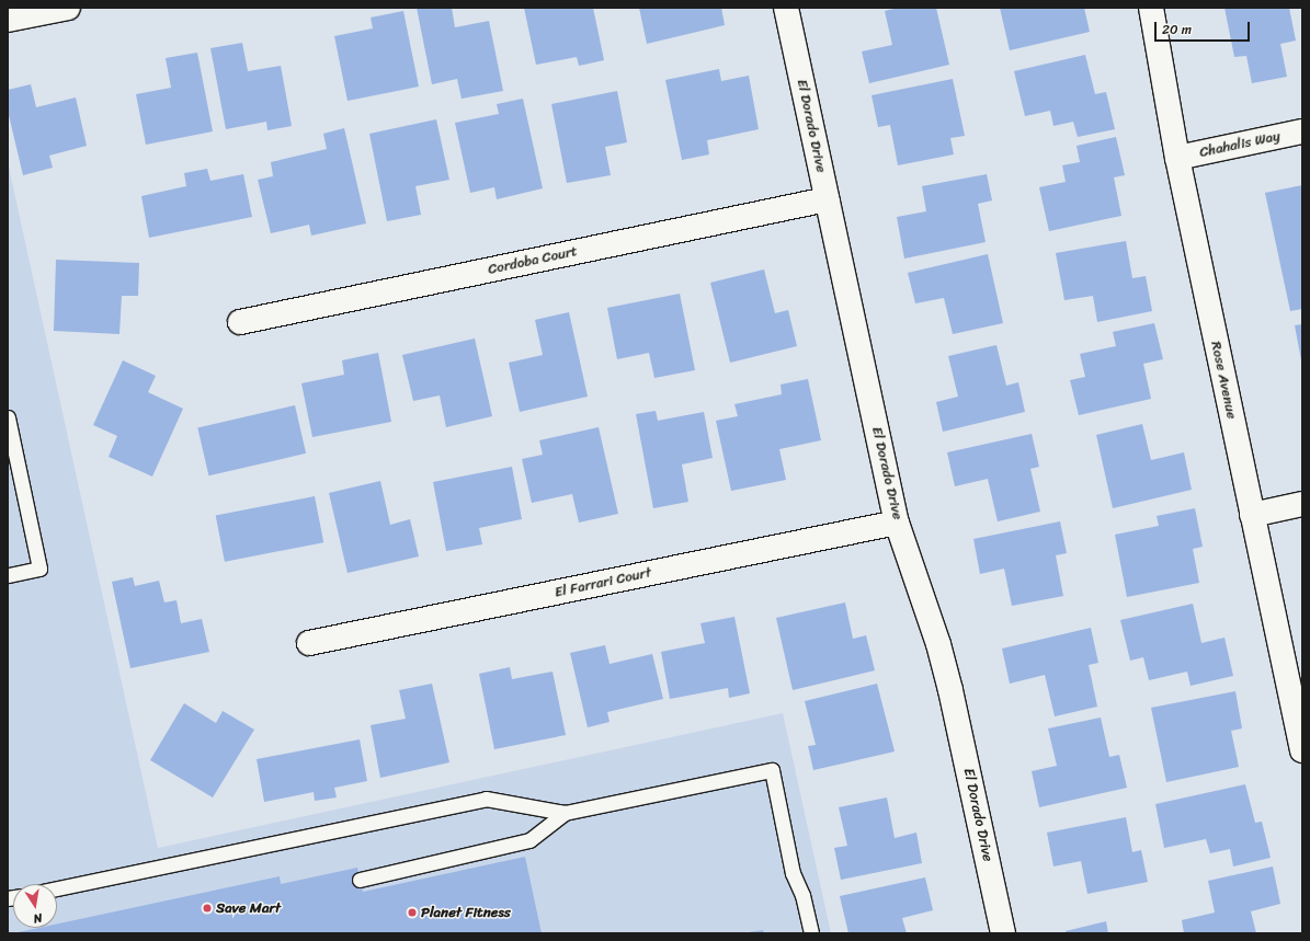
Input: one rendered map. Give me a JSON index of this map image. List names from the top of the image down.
{
  "streets": {
    "street": [
      "El Dorado Drive",
      "Chahalis Way",
      "Cordoba Court",
      "Rose Avenue",
      "El Farrari Court"
    ]
  },
  "crossings": [
    ["El Dorado Drive", "Cordoba Court"],
    ["El Dorado Drive", "El Farrari Court"],
    ["Chahalis Way", "Rose Avenue"]
  ],
  "places": ["Save Mart", "Planet Fitness"],
  "scale_bar": "20 m",
  "north": "bottom"
}
